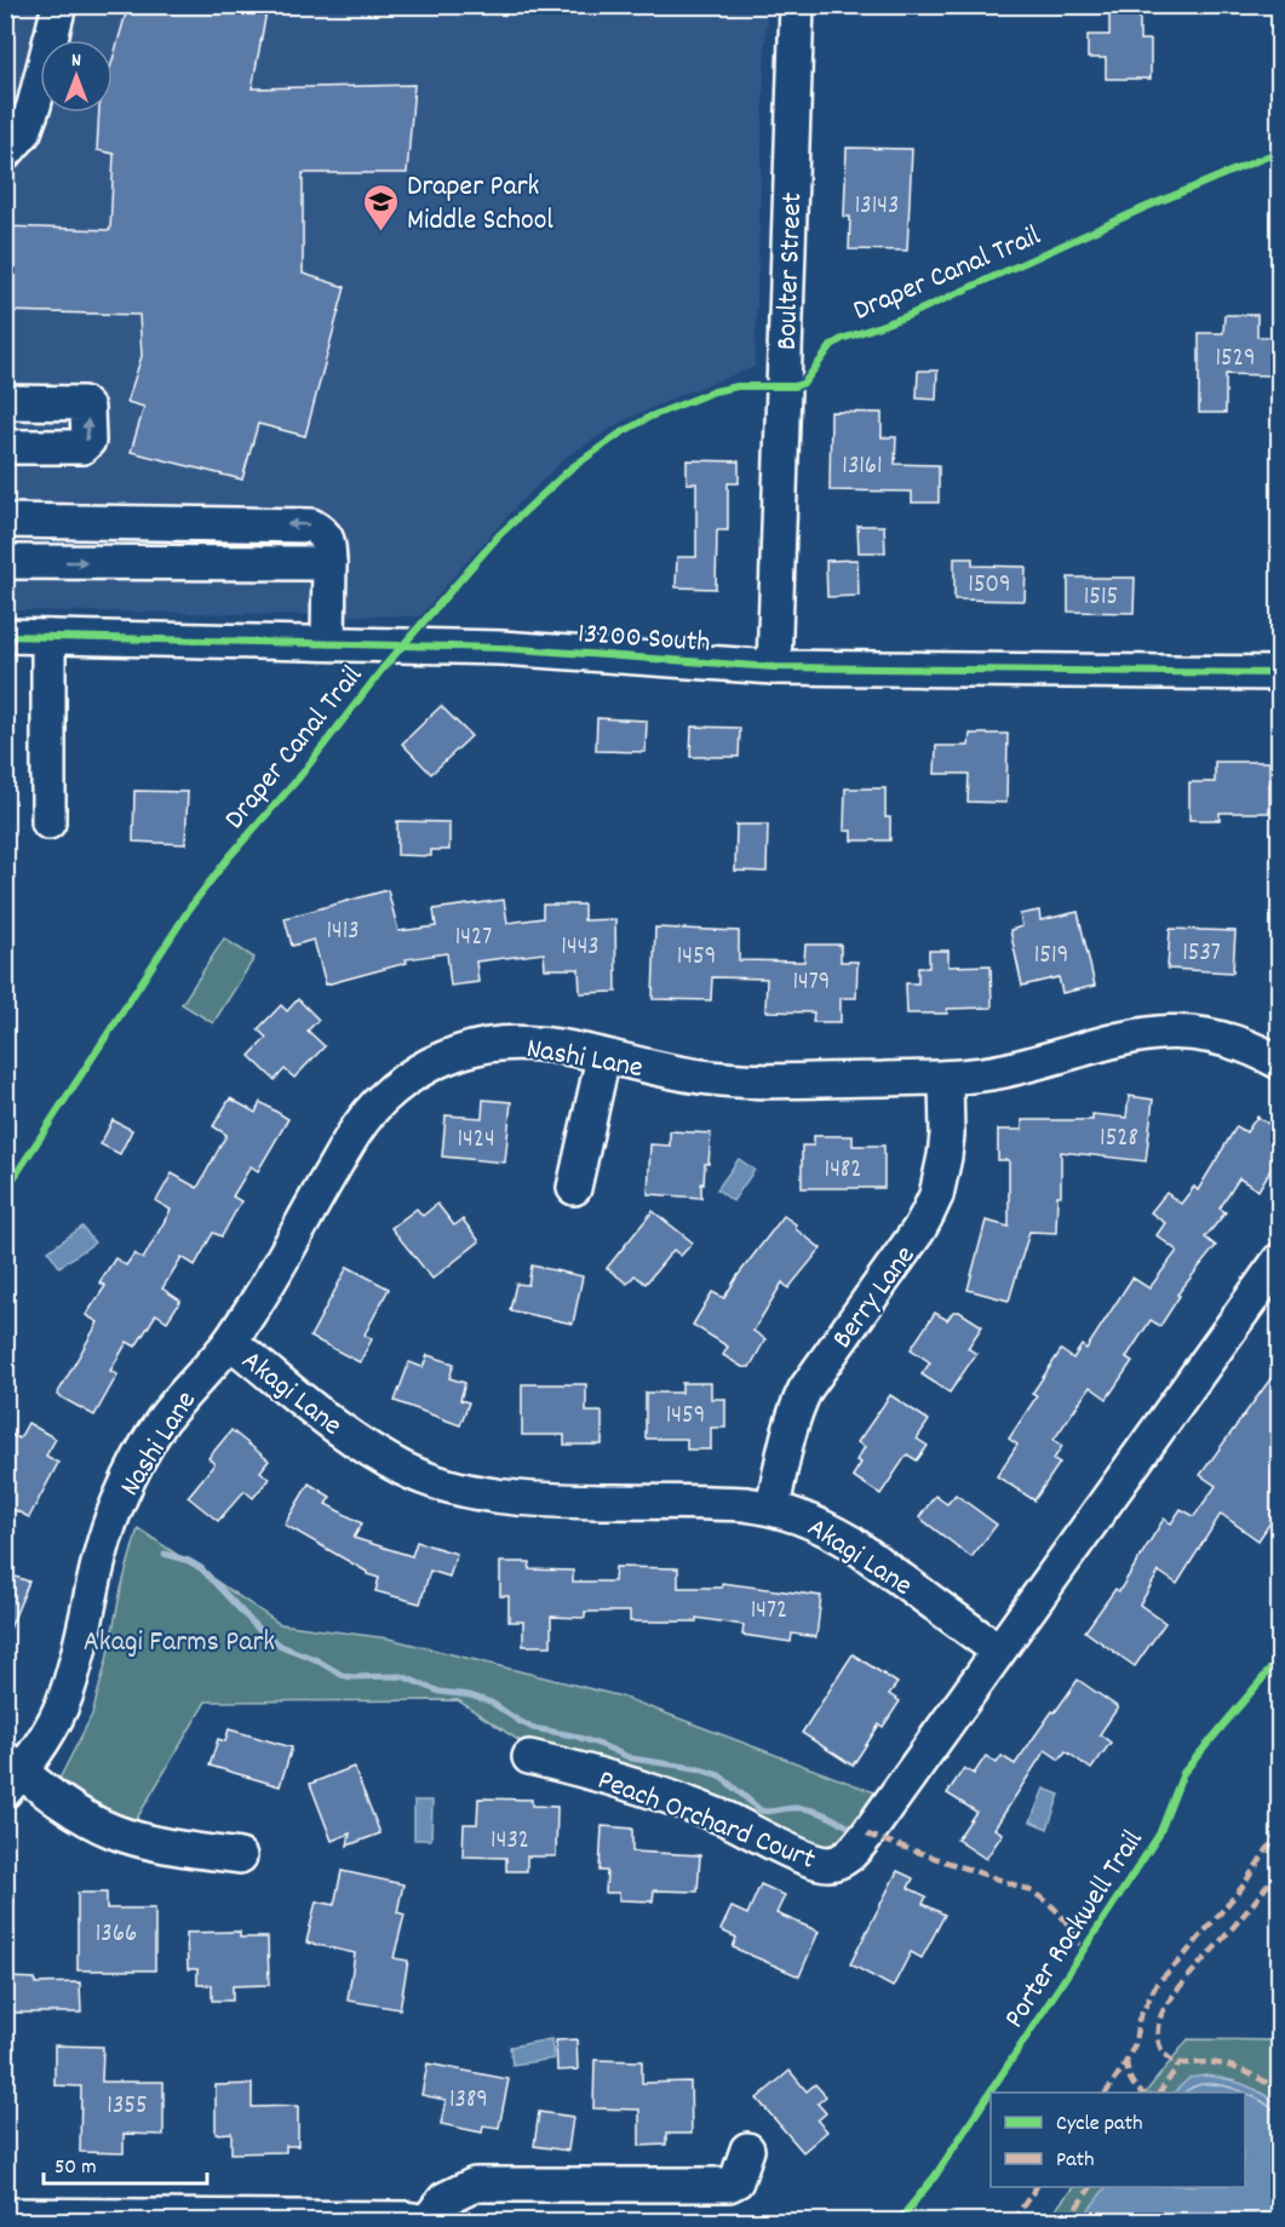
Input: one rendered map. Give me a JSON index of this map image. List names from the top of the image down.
{
  "streets": {
    "street": [
      "Boulter Street",
      "13200 South",
      "Nashi Lane",
      "Berry Lane",
      "Akagi Lane",
      "Peach Orchard Court"
    ],
    "cycle path": ["Draper Canal Trail", "Porter Rockwell Trail"]
  },
  "crossings": [
    ["Boulter Street", "13200 South"],
    ["Nashi Lane", "Berry Lane"],
    ["Nashi Lane", "Akagi Lane"],
    ["Berry Lane", "Akagi Lane"],
    ["Akagi Lane", "Peach Orchard Court"]
  ],
  "parks": ["Akagi Farms Park"],
  "places": {
    "school or university": ["Draper Park Middle School"]
  },
  "house_numbers": [
    "13143",
    "1529",
    "13161",
    "1509",
    "1515",
    "1413",
    "1427",
    "1443",
    "1537",
    "1519",
    "1459",
    "1479",
    "1528",
    "1424",
    "1482",
    "1459",
    "1472",
    "1432",
    "1366",
    "1389",
    "1355"
  ],
  "legend": ["Cycle path", "Path"],
  "scale_bar": "50 m",
  "north": "top"
}
